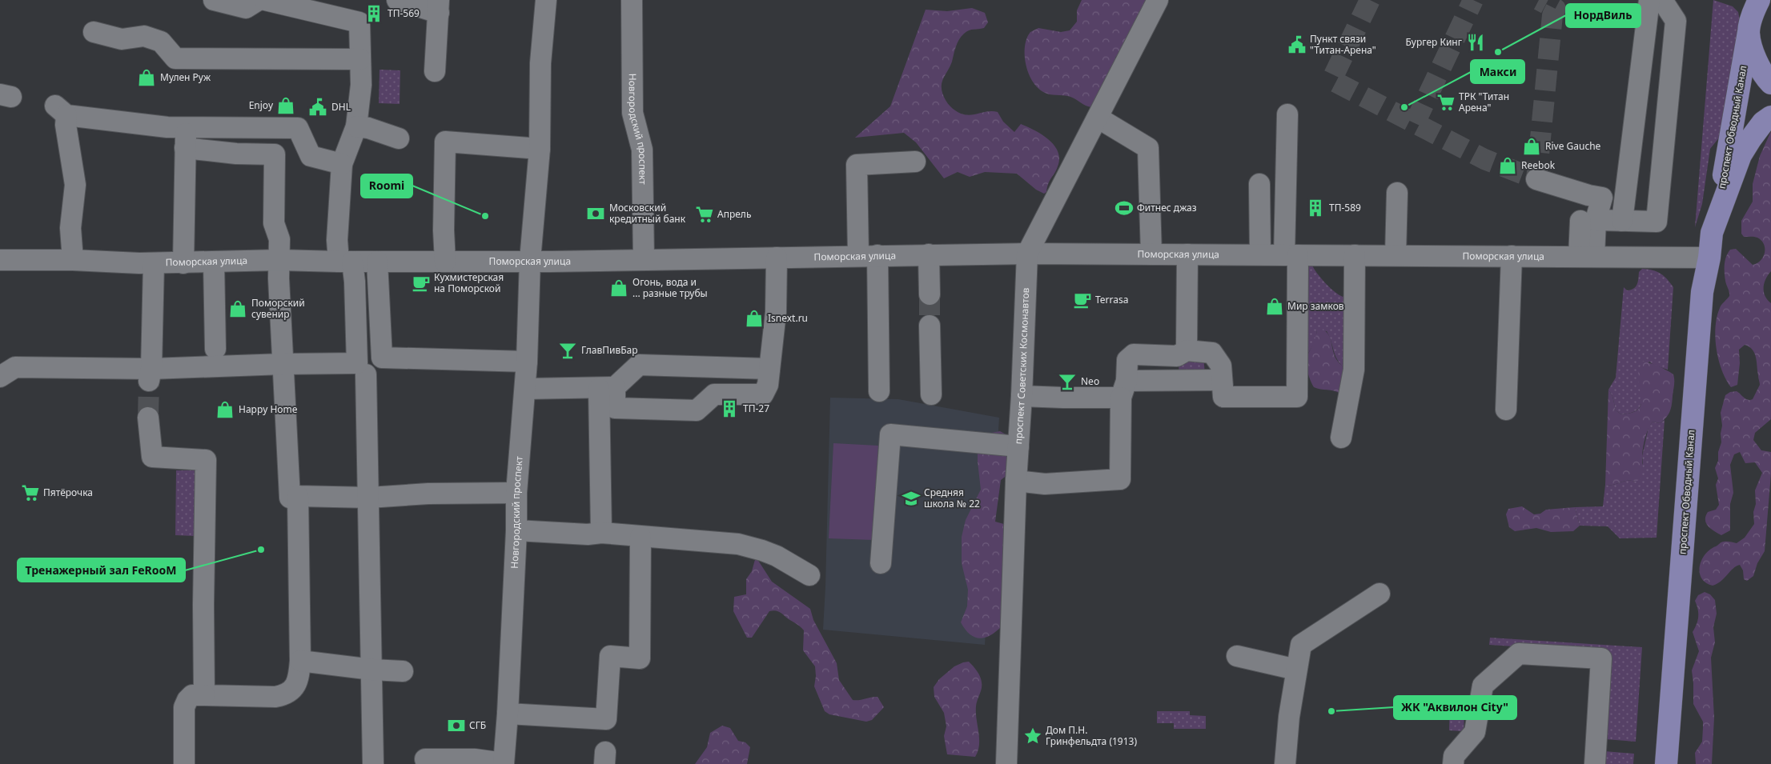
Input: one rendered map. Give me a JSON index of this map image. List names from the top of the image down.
{
  "streets": {
    "main road": ["проспект Обводный Канал"],
    "street": ["Новгородский проспект", "Поморская улица", "проспект Советских Космонавтов"]
  },
  "crossings": [
    ["проспект Обводный Канал", "Поморская улица"],
    ["Новгородский проспект", "Поморская улица"],
    ["Поморская улица", "проспект Советских Космонавтов"]
  ],
  "places": {
    "building": ["ТП-569", "ТП-589", "ТП-27"],
    "restaurant": ["Бургер Кинг"],
    "public building": ["Пункт связи \"Титан-Арена\"", "DHL"],
    "other": [
      "НордВиль",
      "Макси",
      "Roomi",
      "Тренажерный зал FeRooM",
      "ЖК \"Аквилон City\""
    ],
    "shop": [
      "Мулен Руж",
      "Enjoy",
      "Rive Gauche",
      "Reebok",
      "Огонь, вода и ... разные трубы",
      "Мир замков",
      "Поморский сувенир",
      "Isnext.ru",
      "Happy Home"
    ],
    "supermarket": ["ТРК \"Титан Арена\"", "Апрель", "Пятёрочка"],
    "sports": ["Фитнес джаз"],
    "bank": ["Московский кредитный банк", "СГБ"],
    "cafe": ["Кухмистерская на Поморской", "Terrasa"],
    "bar": ["ГлавПивБар", "Neo"],
    "school or university": ["Средняя школа № 22"],
    "place": ["Дом П.Н. Гринфельдта (1913)"]
  }
}
